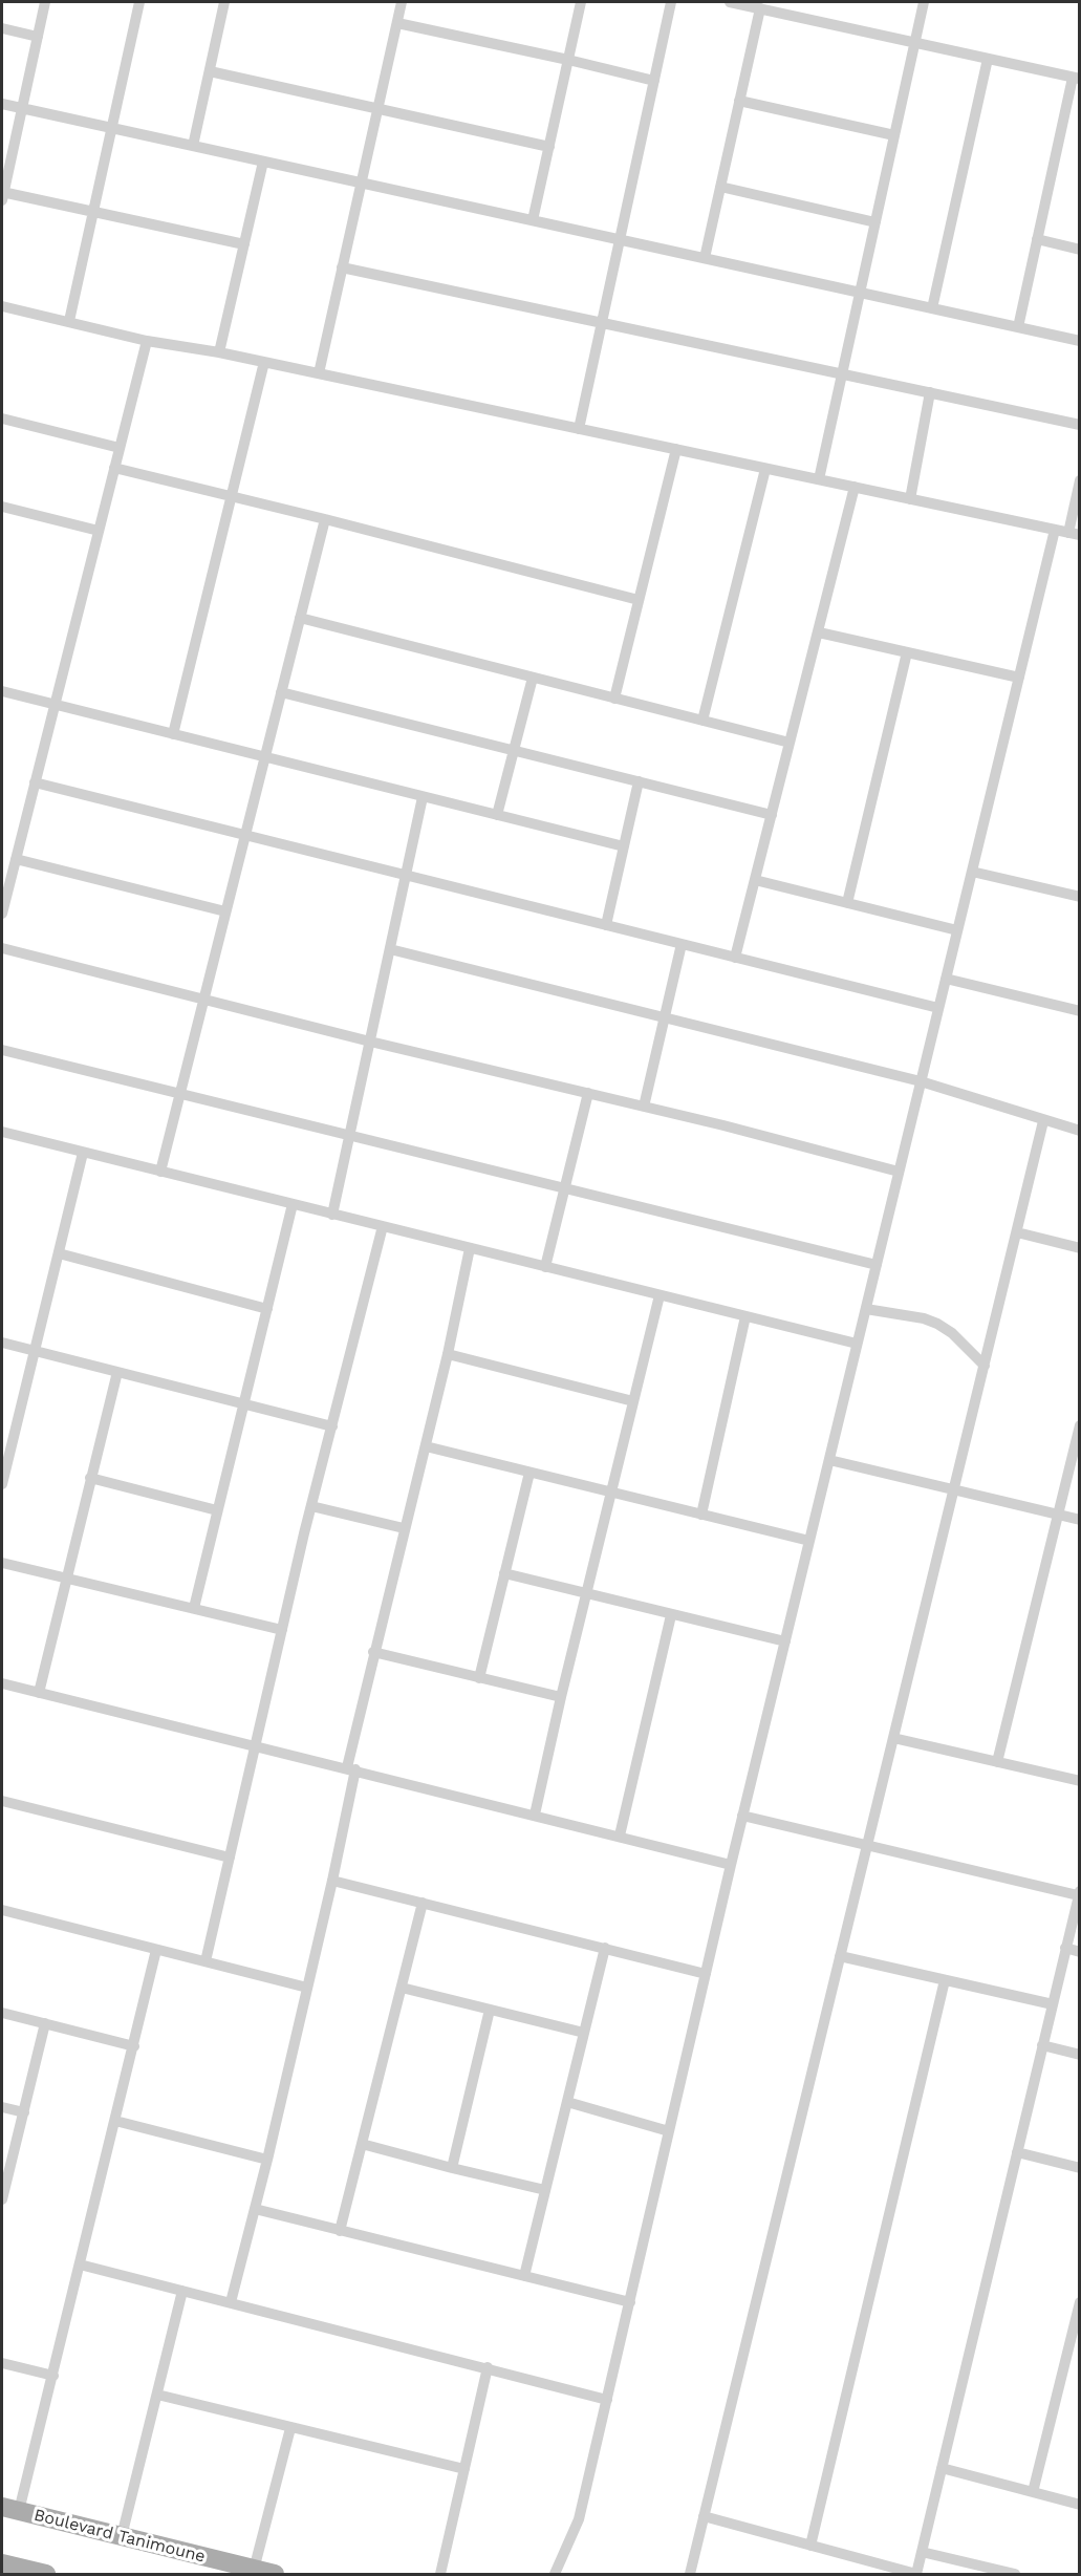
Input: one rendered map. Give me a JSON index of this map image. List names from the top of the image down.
{
  "streets": {
    "main road": ["Boulevard Tanimoune"]
  }
}
